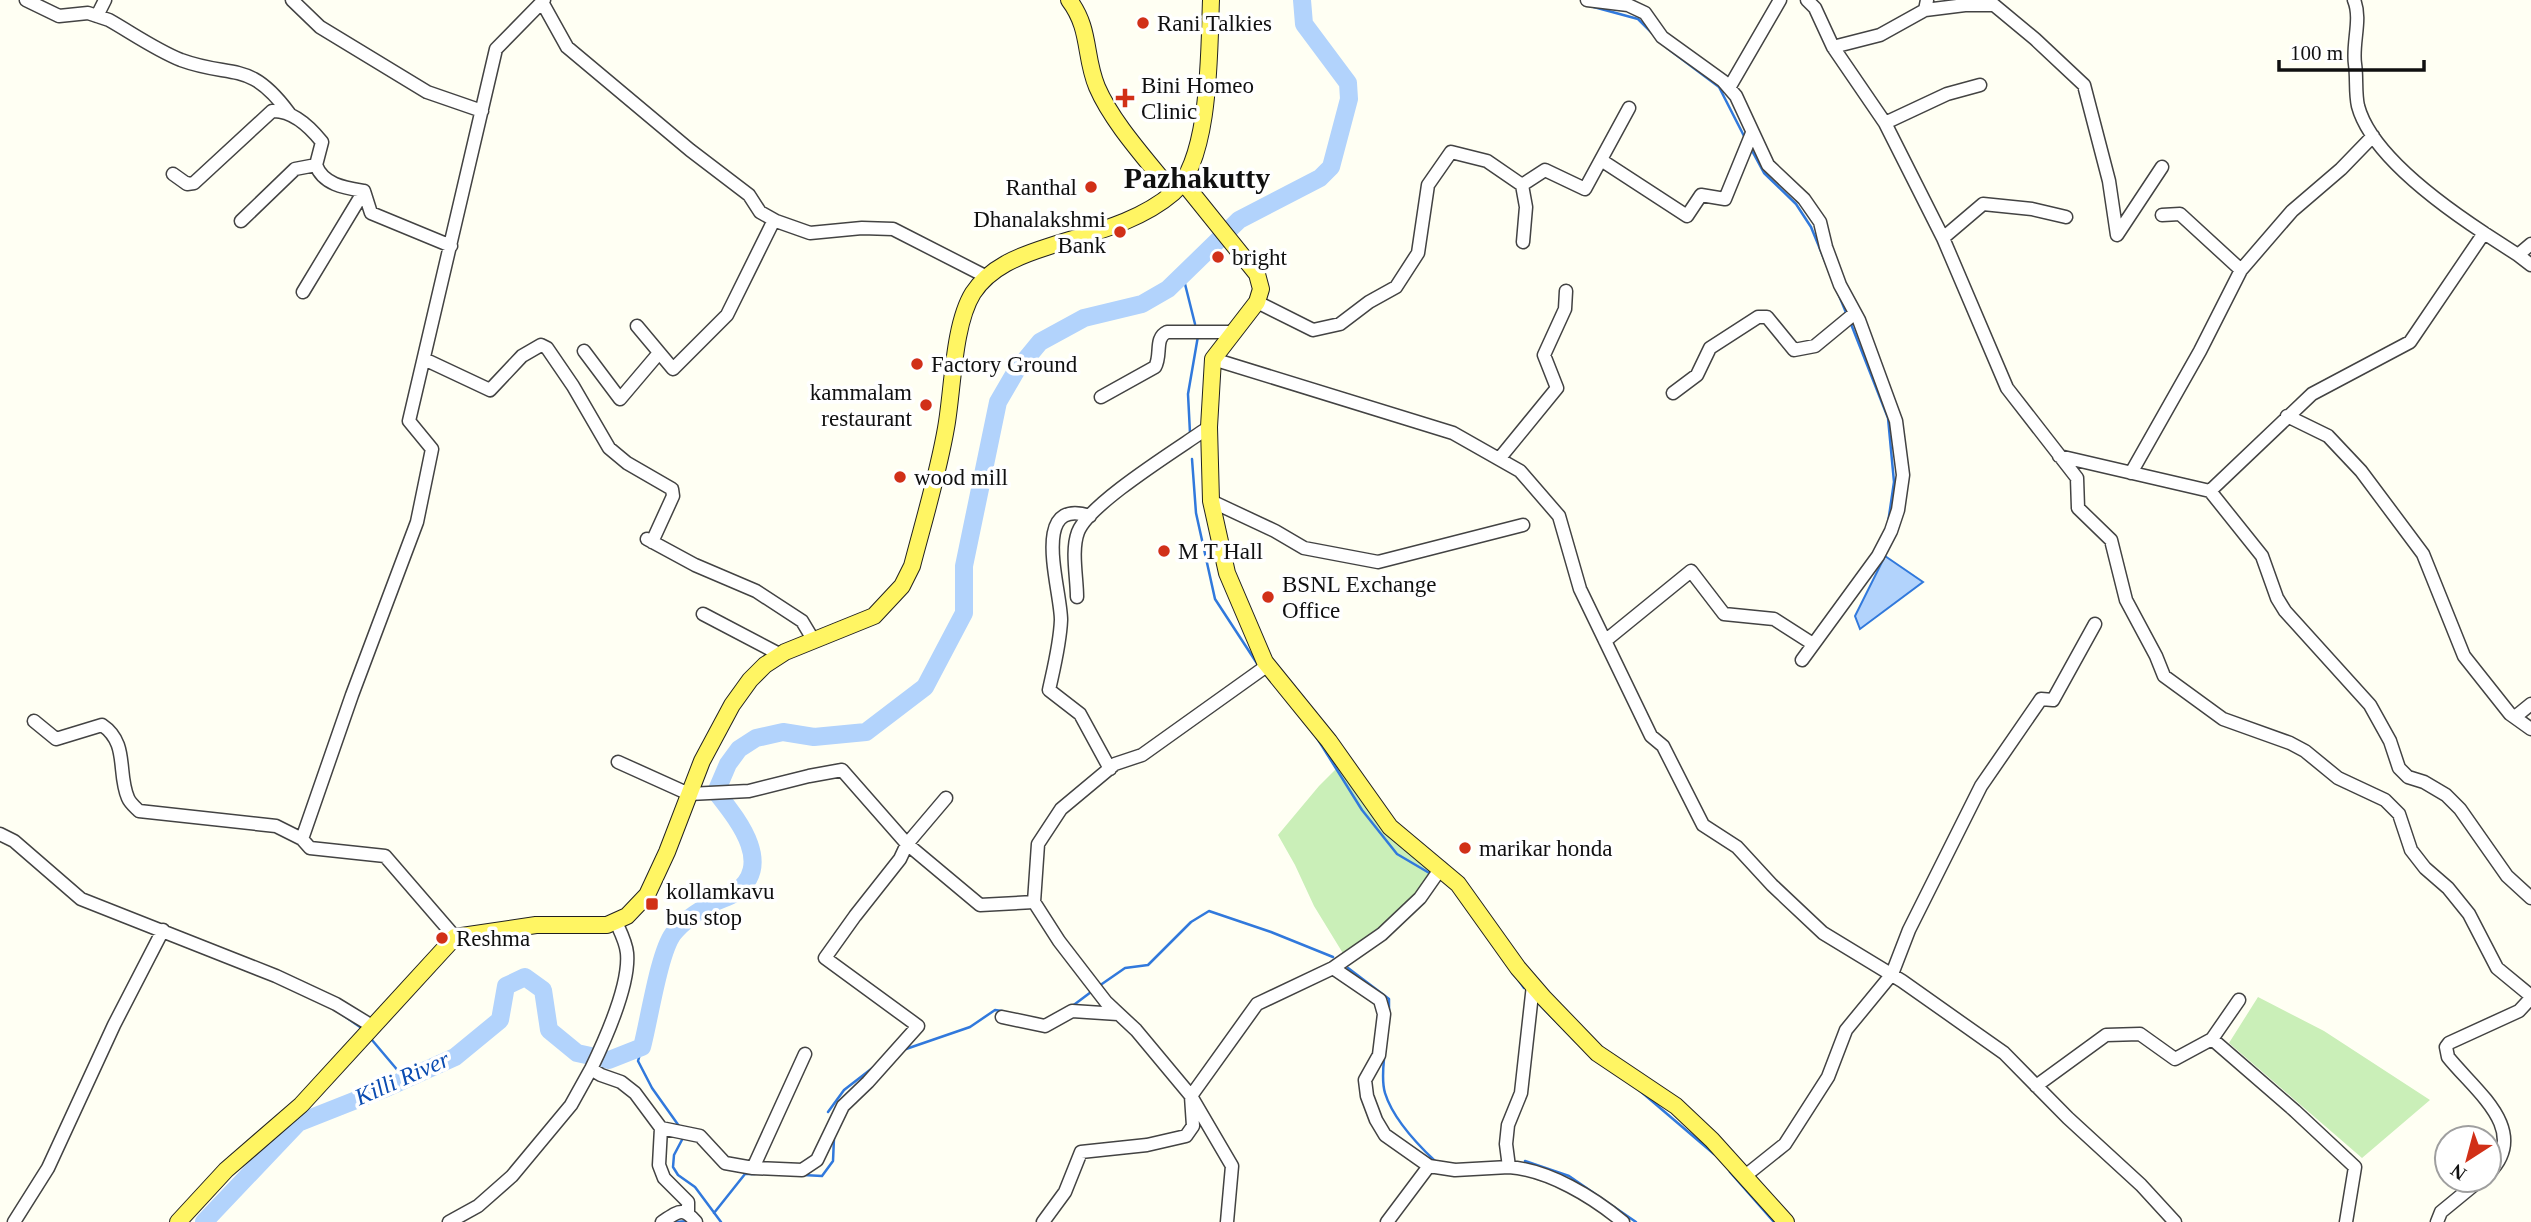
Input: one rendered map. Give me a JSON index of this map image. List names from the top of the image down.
{
  "districts": ["Pazhakutty"],
  "water": ["Killi River"],
  "places": {
    "other": [
      "Rani Talkies",
      "Ranthal",
      "Dhanalakshmi Bank",
      "bright",
      "Factory Ground",
      "kammalam restaurant",
      "wood mill",
      "M T Hall",
      "BSNL Exchange Office",
      "marikar honda",
      "Reshma"
    ],
    "health": ["Bini Homeo Clinic"],
    "transit": ["kollamkavu bus stop"]
  },
  "scale_bar": "100 m",
  "north": "bottom left"
}
